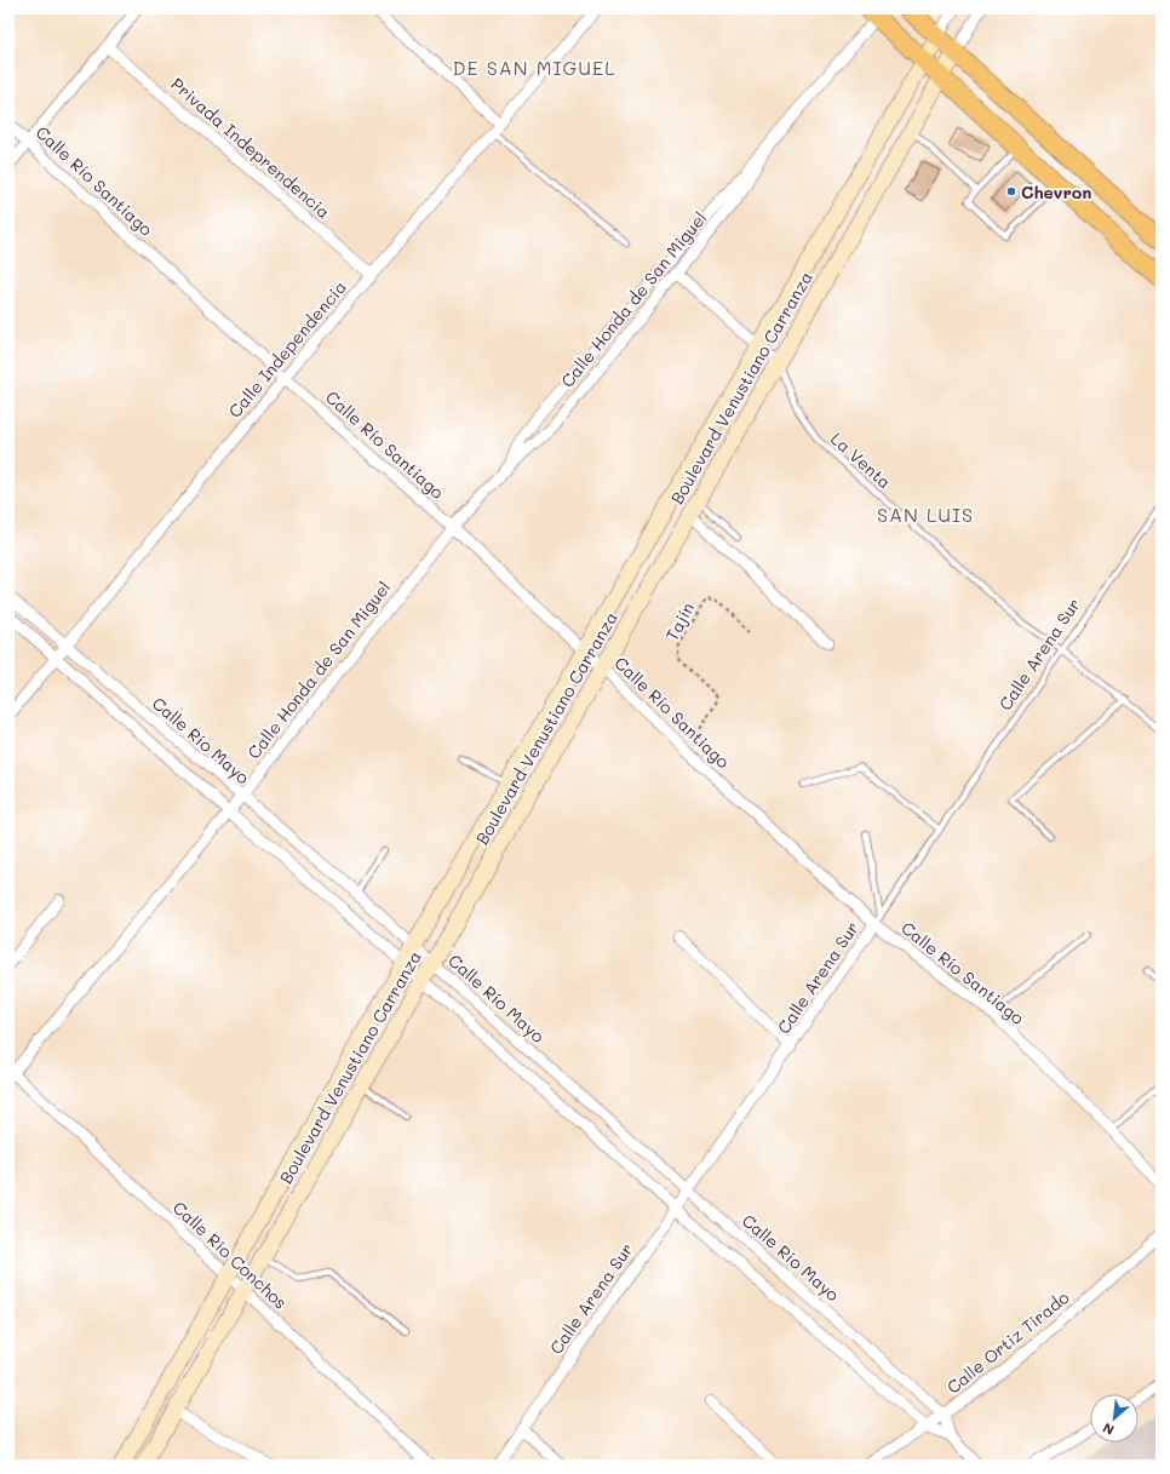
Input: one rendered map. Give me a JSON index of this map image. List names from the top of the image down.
{
  "streets": {
    "main road": ["Boulevard Venustiano Carranza"],
    "street": [
      "Privada Indeprendencia",
      "Calle Río Santiago",
      "Calle Honda de San Miguel",
      "Calle Independencia",
      "Calle Arena Sur",
      "Calle Río Mayo",
      "Calle Río Conchos",
      "Calle Ortiz Tirado"
    ],
    "lane": ["La Venta"],
    "path": ["Tajín"]
  },
  "crossings": [
    ["Privada Indeprendencia", "Calle Independencia"],
    ["Calle Río Santiago", "Calle Honda de San Miguel"],
    ["Calle Río Santiago", "Calle Independencia"],
    ["Calle Río Santiago", "Boulevard Venustiano Carranza"],
    ["Calle Río Santiago", "Tajín"],
    ["Calle Río Santiago", "Calle Arena Sur"],
    ["Calle Honda de San Miguel", "Calle Río Mayo"],
    ["Calle Honda de San Miguel", "Calle Río Conchos"],
    ["Calle Independencia", "Calle Río Mayo"],
    ["Boulevard Venustiano Carranza", "La Venta"],
    ["Boulevard Venustiano Carranza", "Calle Río Mayo"],
    ["Boulevard Venustiano Carranza", "Calle Río Conchos"],
    ["La Venta", "Calle Arena Sur"],
    ["Calle Arena Sur", "Calle Río Mayo"],
    ["Calle Río Mayo", "Calle Ortiz Tirado"]
  ],
  "districts": ["DE SAN MIGUEL", "SAN LUIS"],
  "places": ["Chevron"],
  "north": "bottom left"
}
